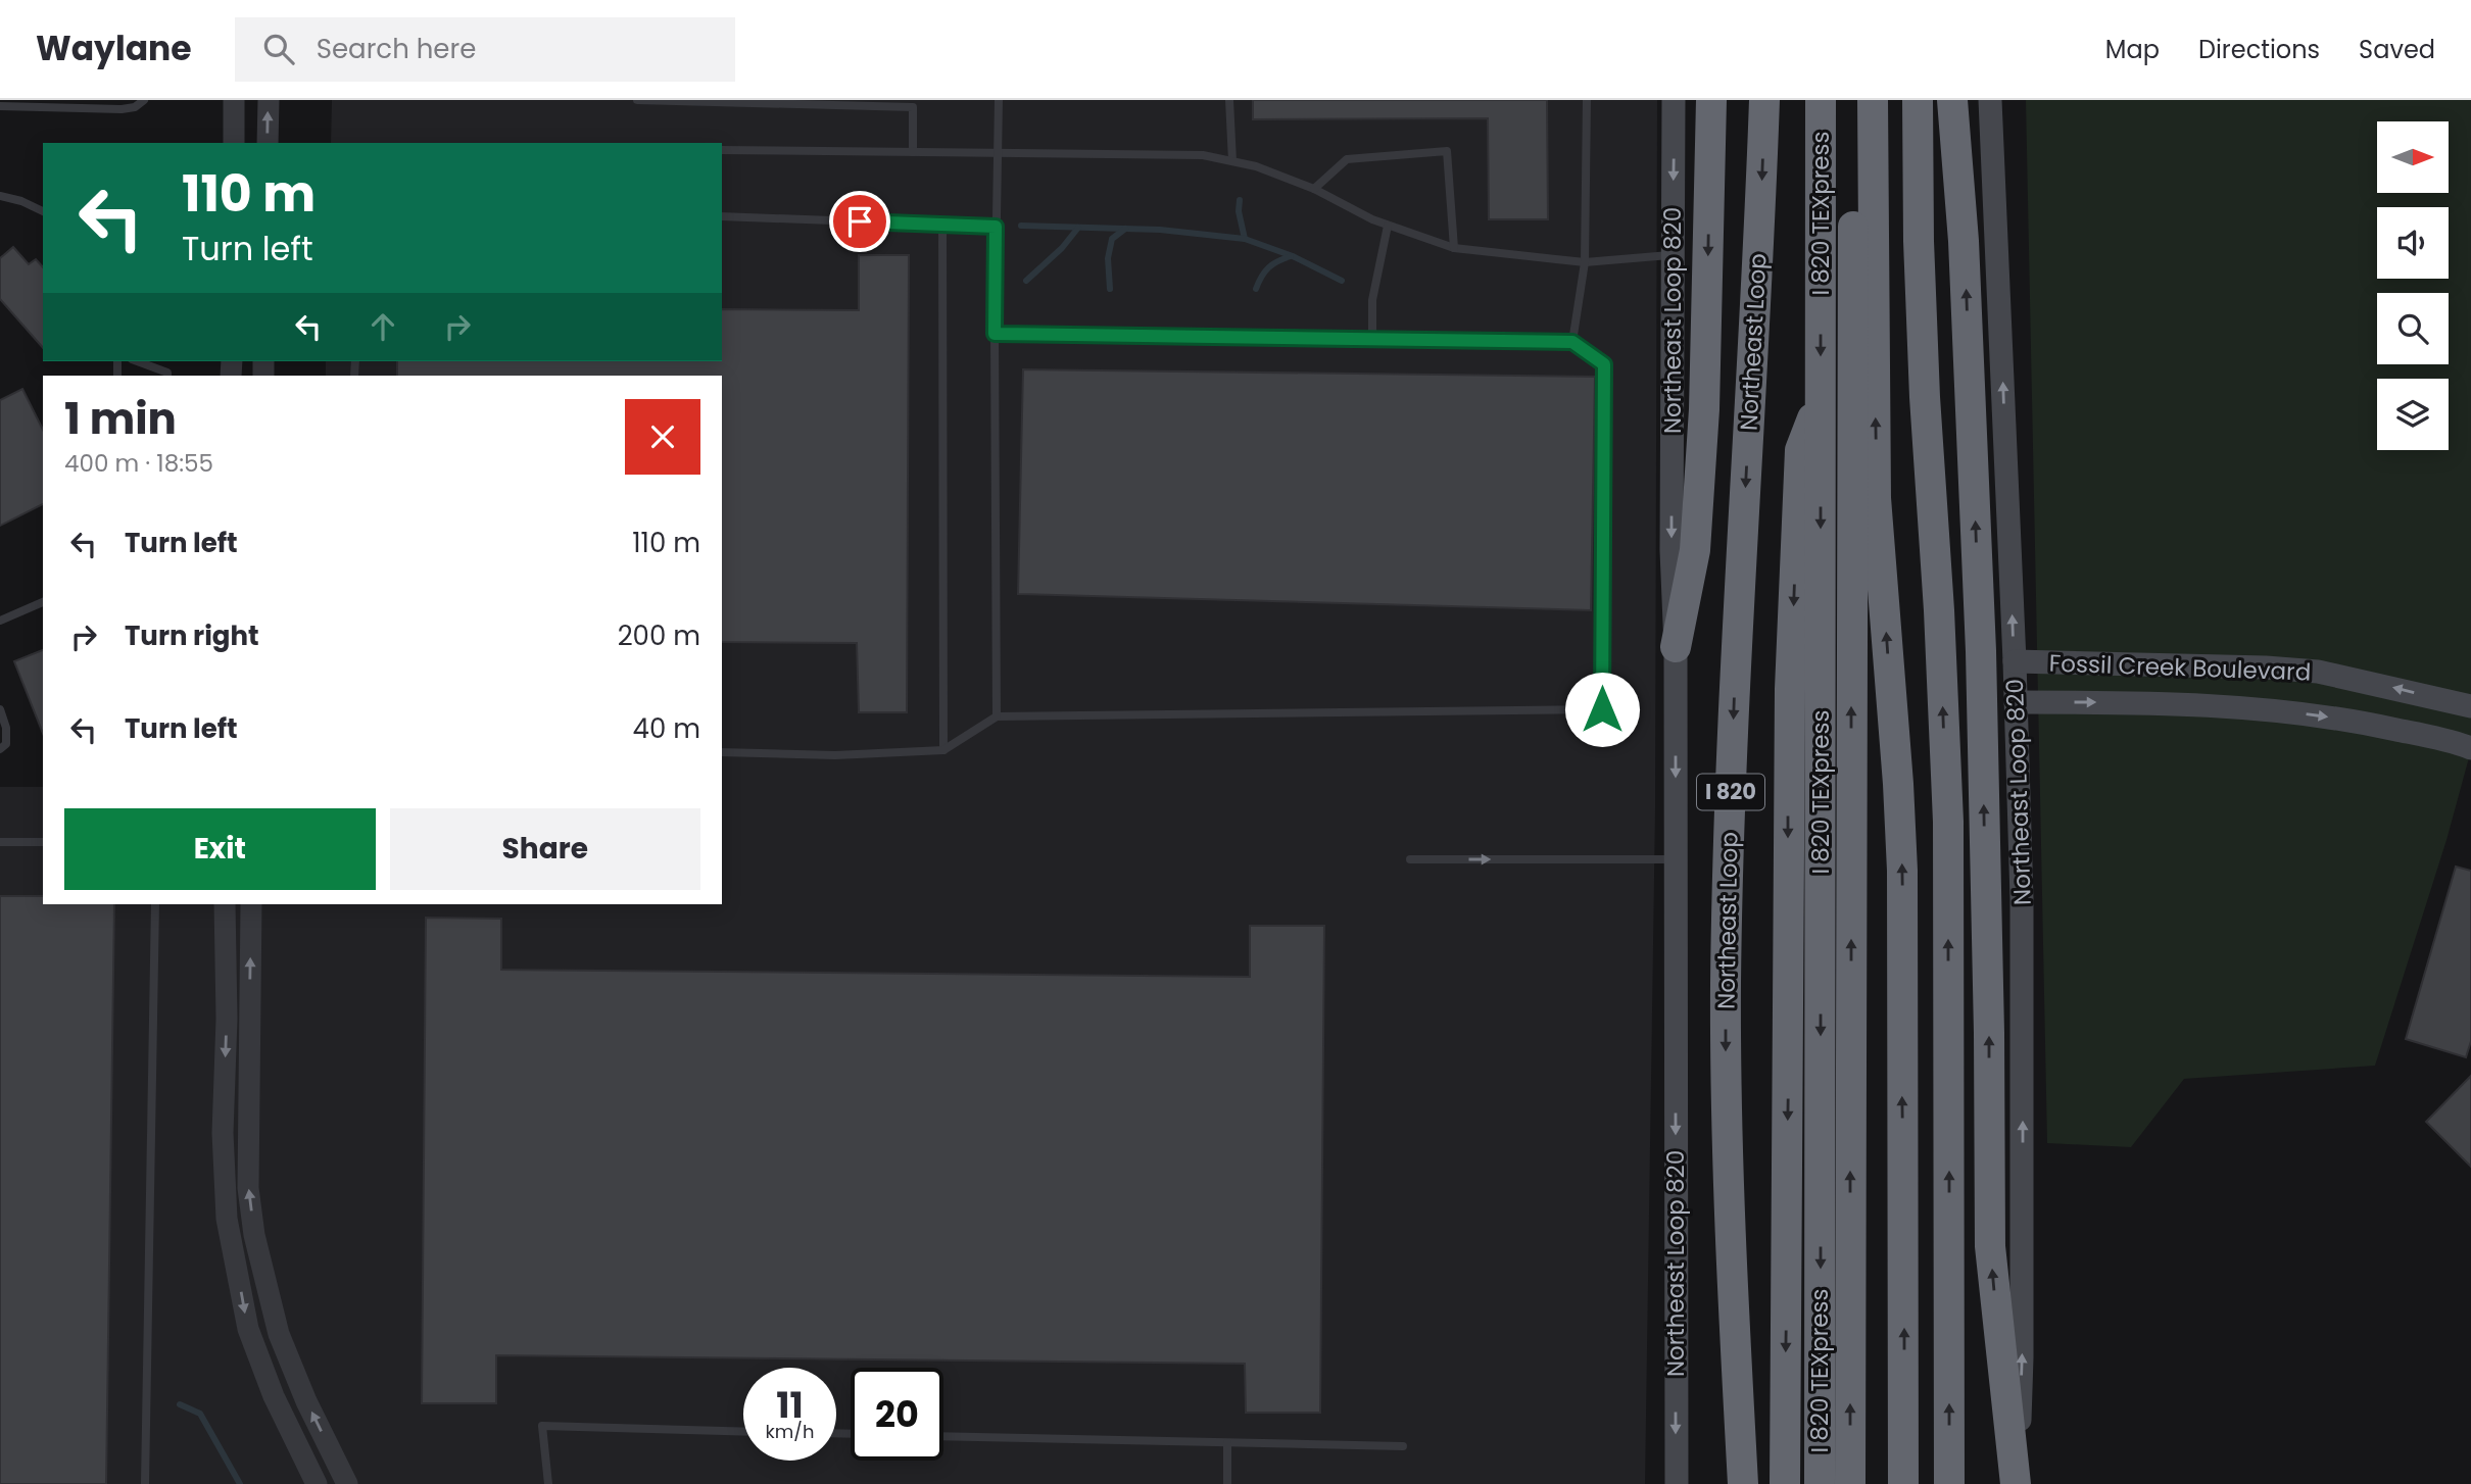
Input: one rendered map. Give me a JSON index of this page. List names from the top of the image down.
{
  "streets": {
    "highway": ["I 820 TEXpress", "Northeast Loop", "I 820"],
    "main road": ["Northeast Loop 820", "Fossil Creek Boulevard"]
  },
  "crossings": [
    ["Northeast Loop 820", "Fossil Creek Boulevard"]
  ],
  "north": "right",
  "page": {
    "header": "Waylane",
    "search": "Search here",
    "nav": ["Map", "Directions", "Saved"],
    "turn": ["110 m", "Turn left"],
    "heading": ["1 min", "400 m · 18:55"],
    "list": [
      {
        "name": "Turn left",
        "value": "110 m"
      },
      {
        "name": "Turn right",
        "value": "200 m"
      },
      {
        "name": "Turn left",
        "value": "40 m"
      }
    ],
    "buttons": ["Exit", "Share"],
    "speed": "11 km/h",
    "limit": "20"
  }
}
